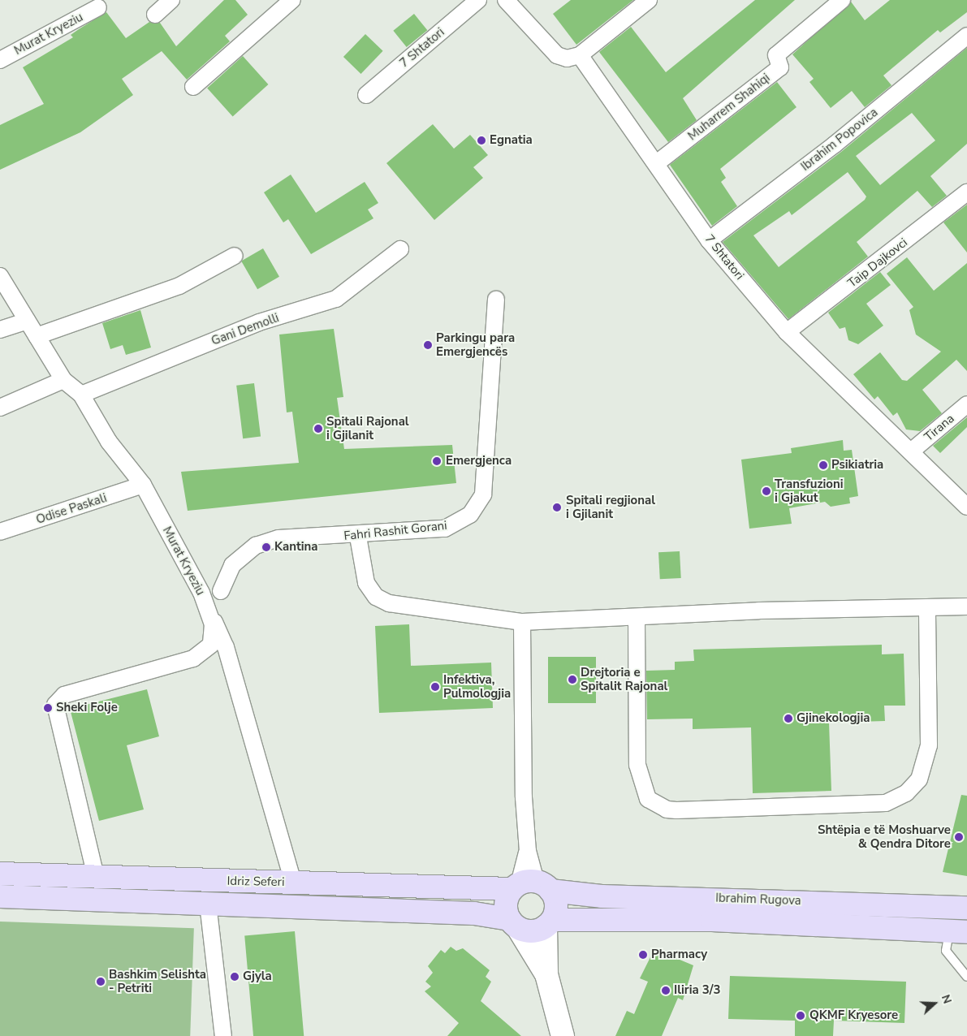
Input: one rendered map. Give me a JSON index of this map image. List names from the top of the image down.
{
  "streets": {
    "main road": ["Idriz Seferi", "Ibrahim Rugova"],
    "street": [
      "Murat Kryeziu",
      "7 Shtatori",
      "Muharrem Shahiqi",
      "Ibrahim Popovica",
      "Taip Dajkovci",
      "Gani Demolli",
      "Tirana",
      "Odise Paskali",
      "Fahri Rashit Gorani"
    ]
  },
  "crossings": [
    ["Murat Kryeziu", "Gani Demolli"],
    ["Murat Kryeziu", "Odise Paskali"],
    ["Murat Kryeziu", "Idriz Seferi"],
    ["7 Shtatori", "Muharrem Shahiqi"],
    ["7 Shtatori", "Ibrahim Popovica"],
    ["7 Shtatori", "Taip Dajkovci"],
    ["7 Shtatori", "Tirana"],
    ["Idriz Seferi", "Ibrahim Rugova"]
  ],
  "places": [
    "Egnatia",
    "Parkingu para Emergjencës",
    "Spitali Rajonal i Gjilanit",
    "Emergjenca",
    "Psikiatria",
    "Transfuzioni i Gjakut",
    "Spitali regjional i Gjilanit",
    "Kantina",
    "Drejtoria e Spitalit Rajonal",
    "Infektiva, Pulmologjia",
    "Sheki Folje",
    "Gjinekologjia",
    "Shtëpia e të Moshuarve & Qendra Ditore",
    "Pharmacy",
    "Gjyla",
    "Bashkim Selishta - Petriti",
    "Iliria 3/3",
    "QKMF Kryesore"
  ],
  "north": "right"
}
